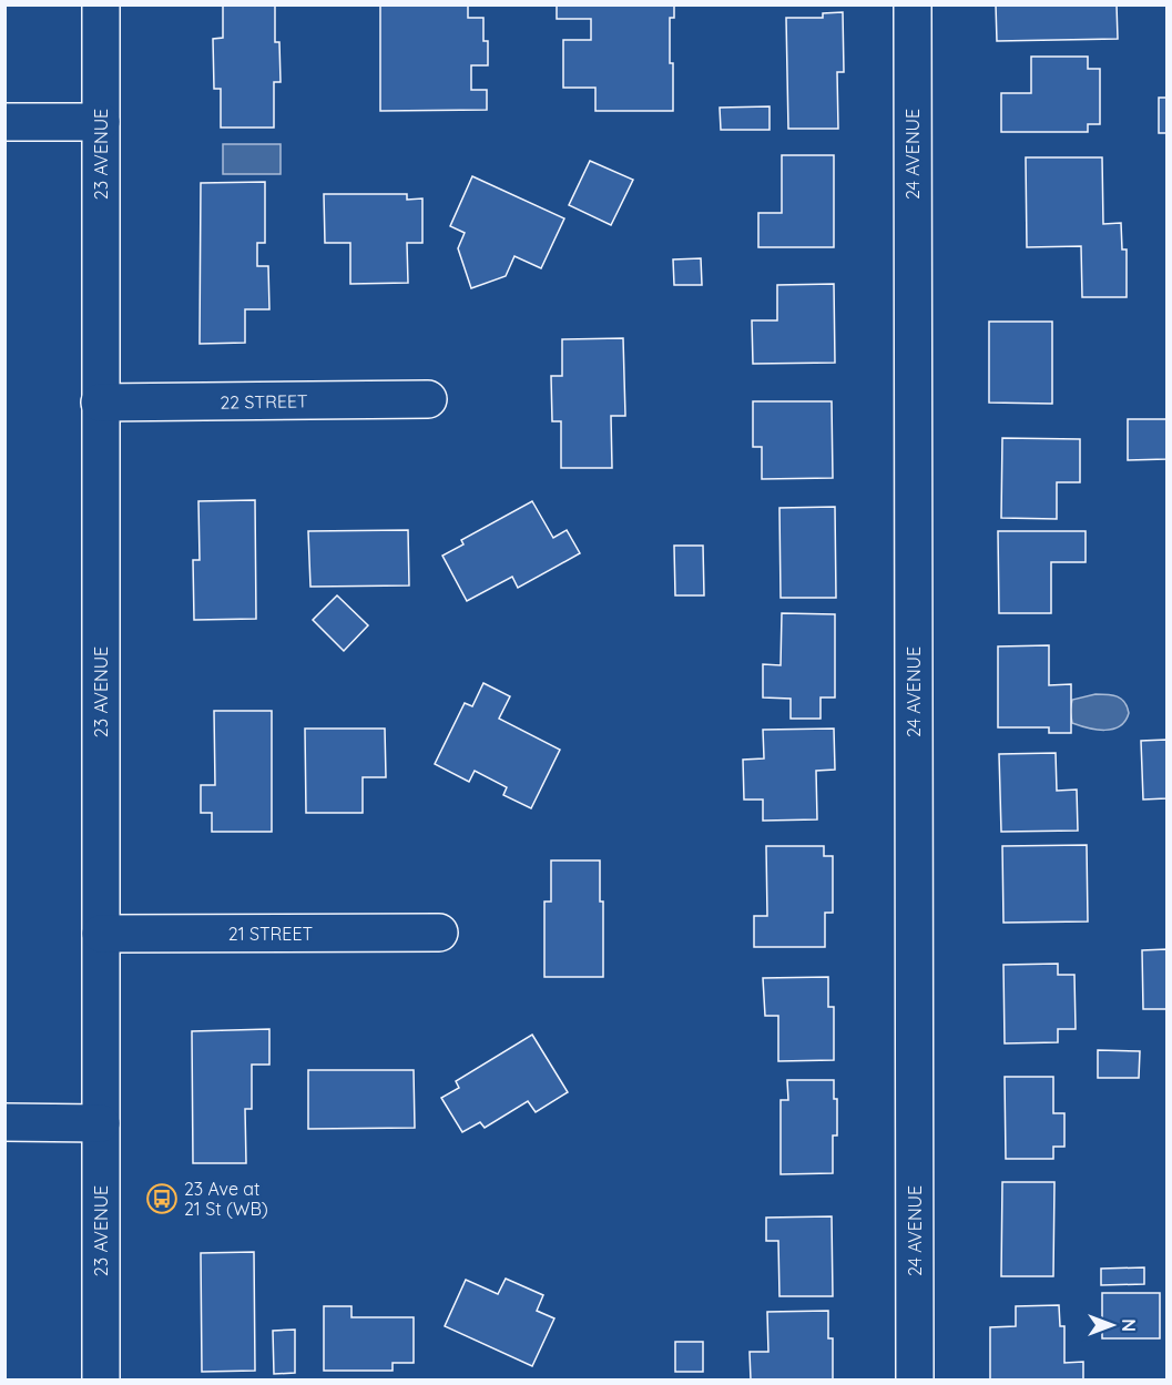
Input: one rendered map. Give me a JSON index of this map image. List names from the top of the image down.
{
  "streets": {
    "street": [
      "23 AVENUE",
      "24 AVENUE",
      "22 STREET",
      "21 STREET"
    ]
  },
  "crossings": [
    ["23 AVENUE", "22 STREET"],
    ["23 AVENUE", "21 STREET"]
  ],
  "places": {
    "bus stop": ["23 Ave at 21 St (WB)"]
  },
  "north": "right"
}
